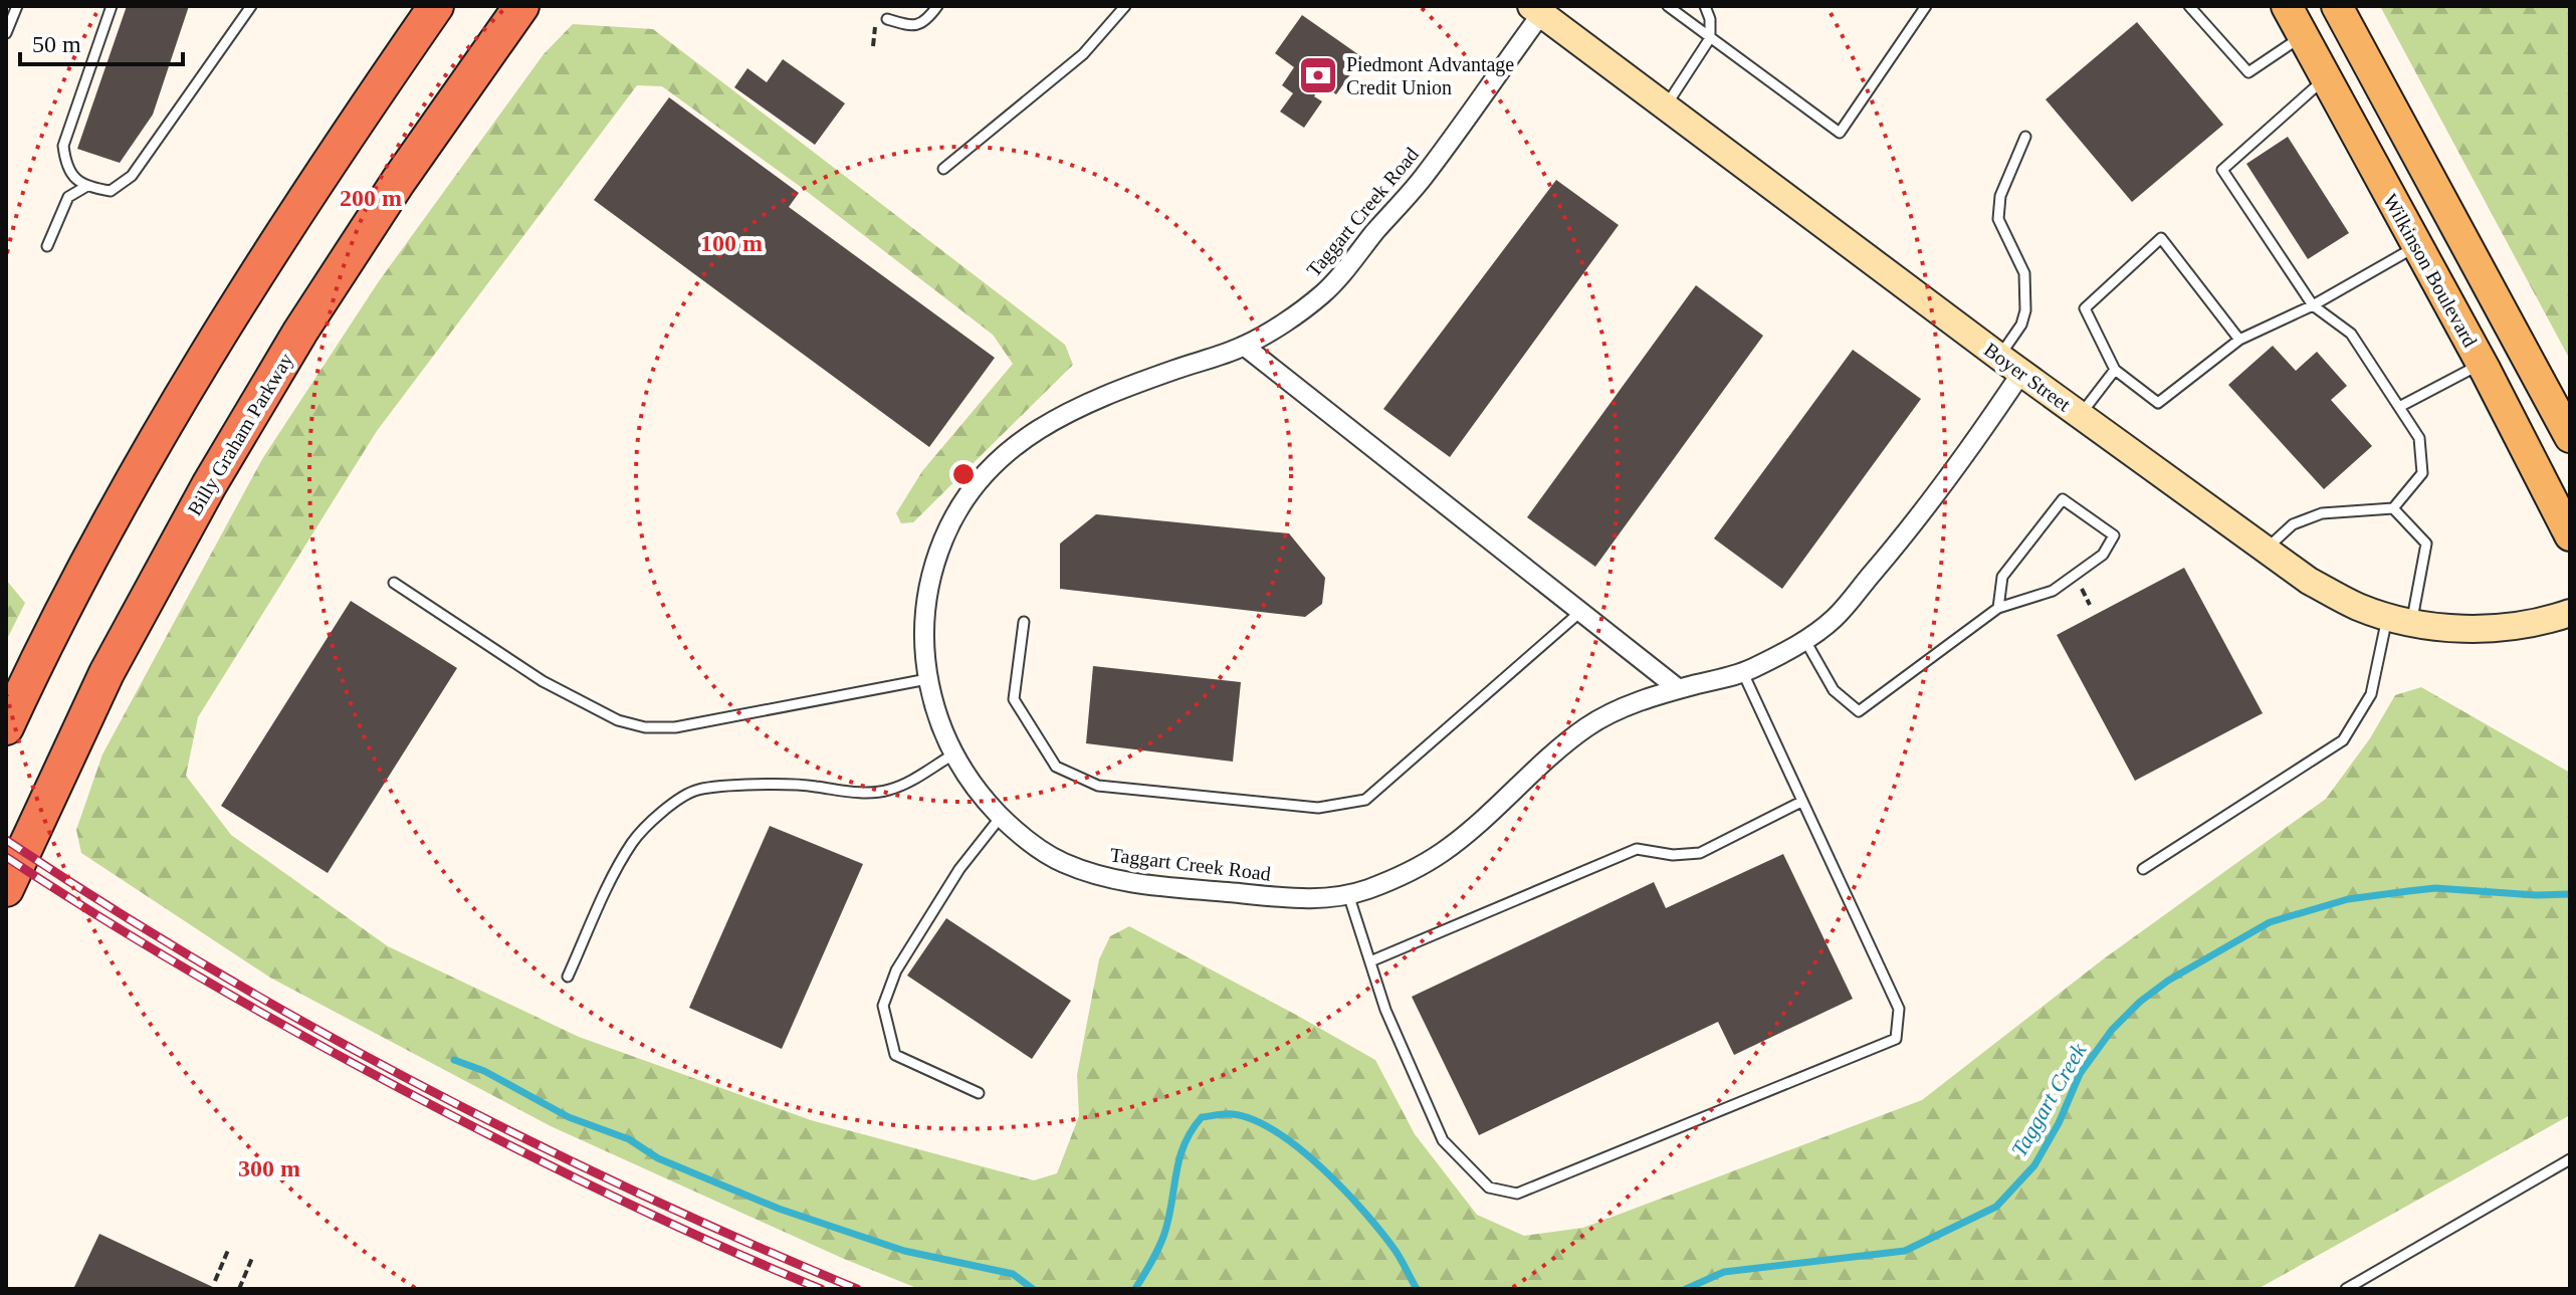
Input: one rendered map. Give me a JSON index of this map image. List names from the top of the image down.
{
  "streets": {
    "highway": ["Billy Graham Parkway"],
    "main road": ["Wilkinson Boulevard", "Boyer Street"],
    "street": ["Taggart Creek Road"]
  },
  "crossings": [
    ["Taggart Creek Road", "Boyer Street"]
  ],
  "water": ["Taggart Creek"],
  "places": {
    "bank": ["Piedmont Advantage Credit Union"]
  },
  "scale_bar": "50 m",
  "rings": ["200 m", "100 m", "300 m"]
}
